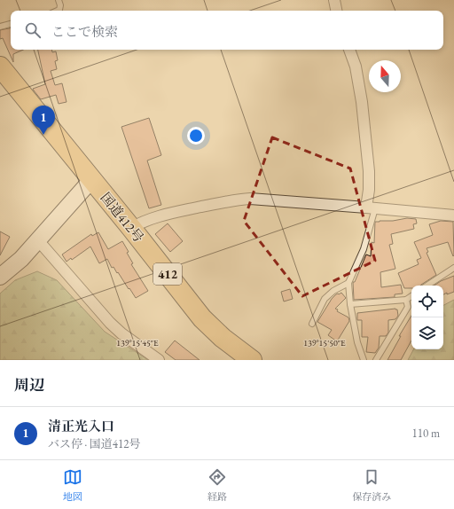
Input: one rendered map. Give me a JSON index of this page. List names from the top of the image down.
{
  "streets": {
    "highway": ["国道412号", "412"]
  },
  "north": "top",
  "page": {
    "search": "ここで検索",
    "pins": "1",
    "heading": "周辺",
    "list": [
      {
        "mark": "1",
        "name": "清正光入口",
        "note": "バス停 · 国道412号",
        "value": "110 m"
      }
    ],
    "nav": ["地図", "経路", "保存済み"]
  },
  "coordinates": ["139°15'45\"E", "139°15'50\"E"]
}
